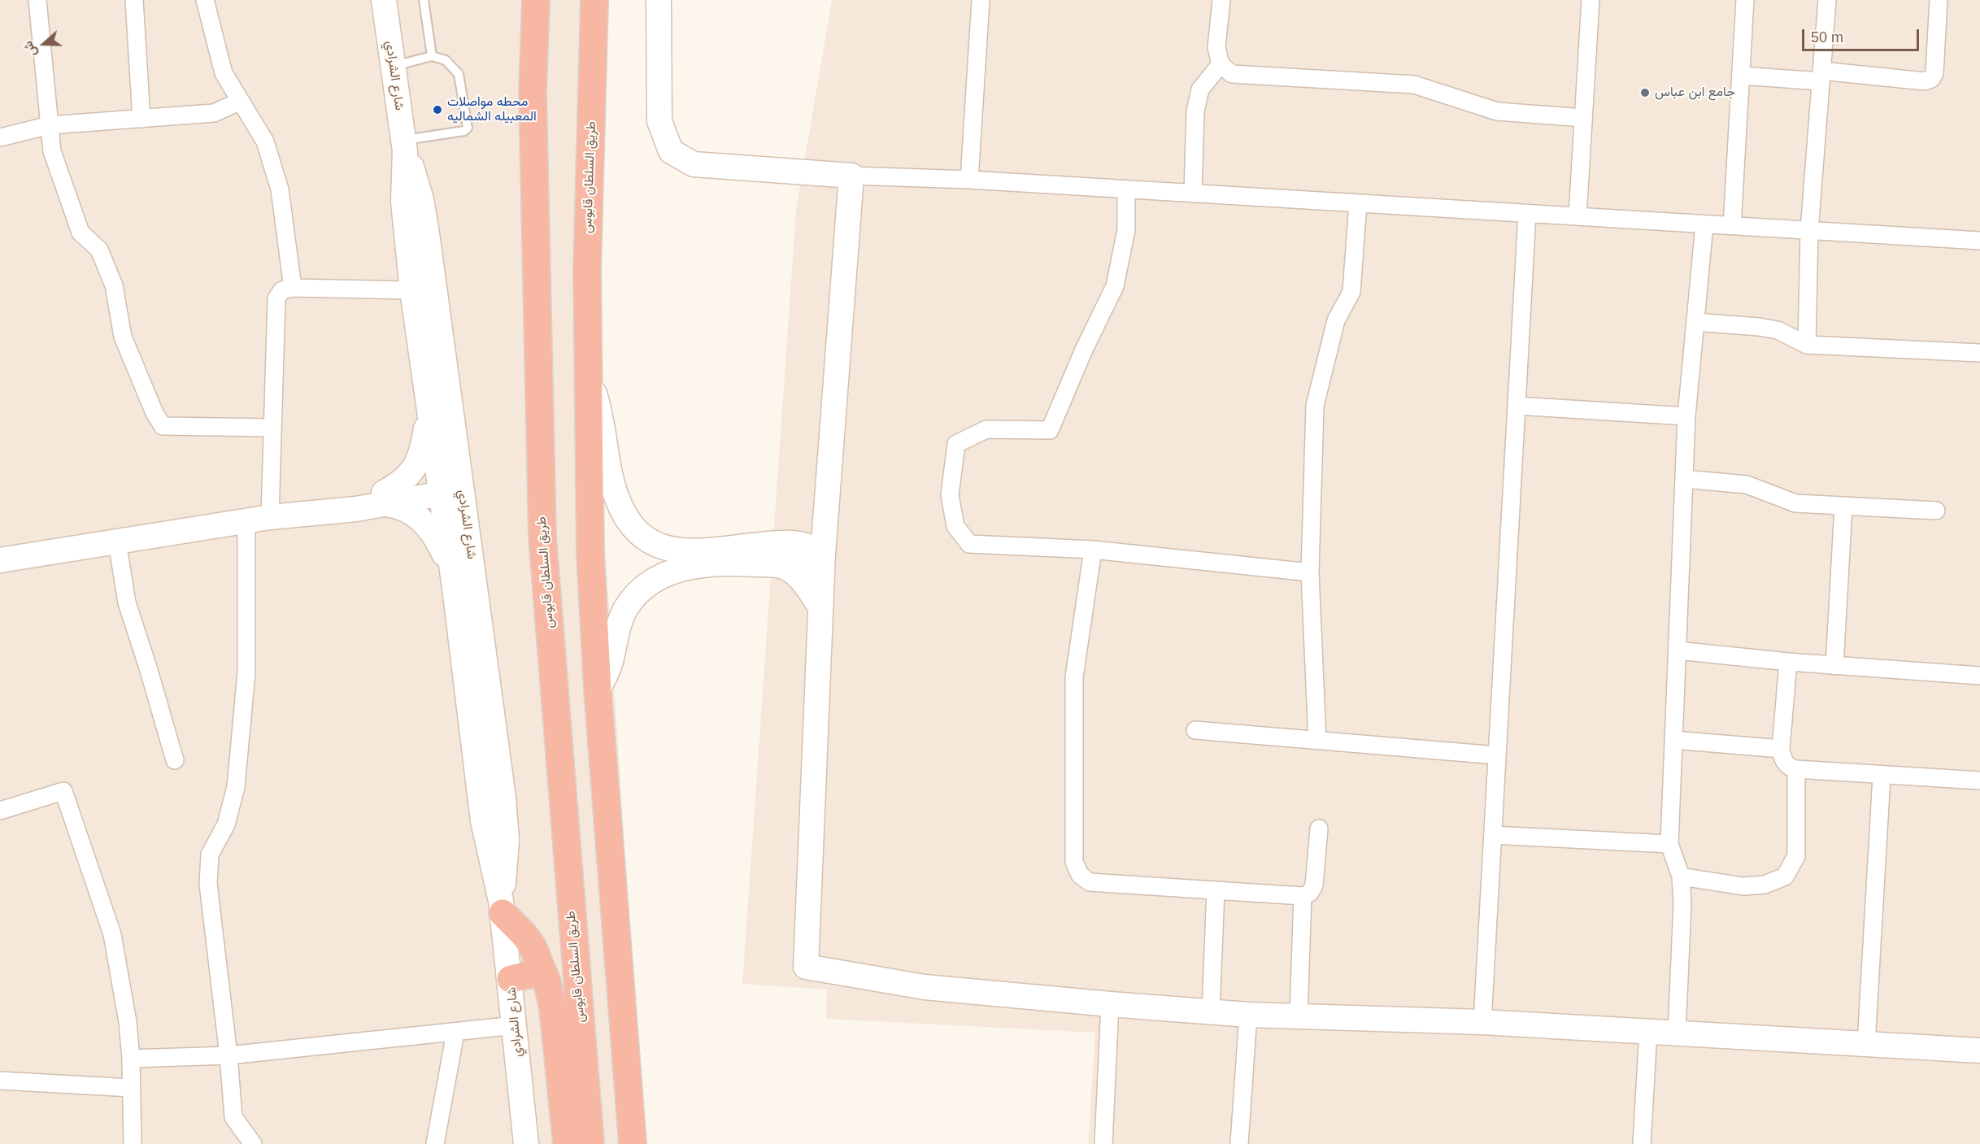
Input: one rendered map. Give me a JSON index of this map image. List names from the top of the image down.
{
  "streets": {
    "highway": ["طريق السلطان قابوس"],
    "street": ["شارع الشرادي"]
  },
  "places": ["جامع ابن عباس", "محطه مواصلات المعبيله الشماليه"],
  "scale_bar": "50 m",
  "north": "left"
}
